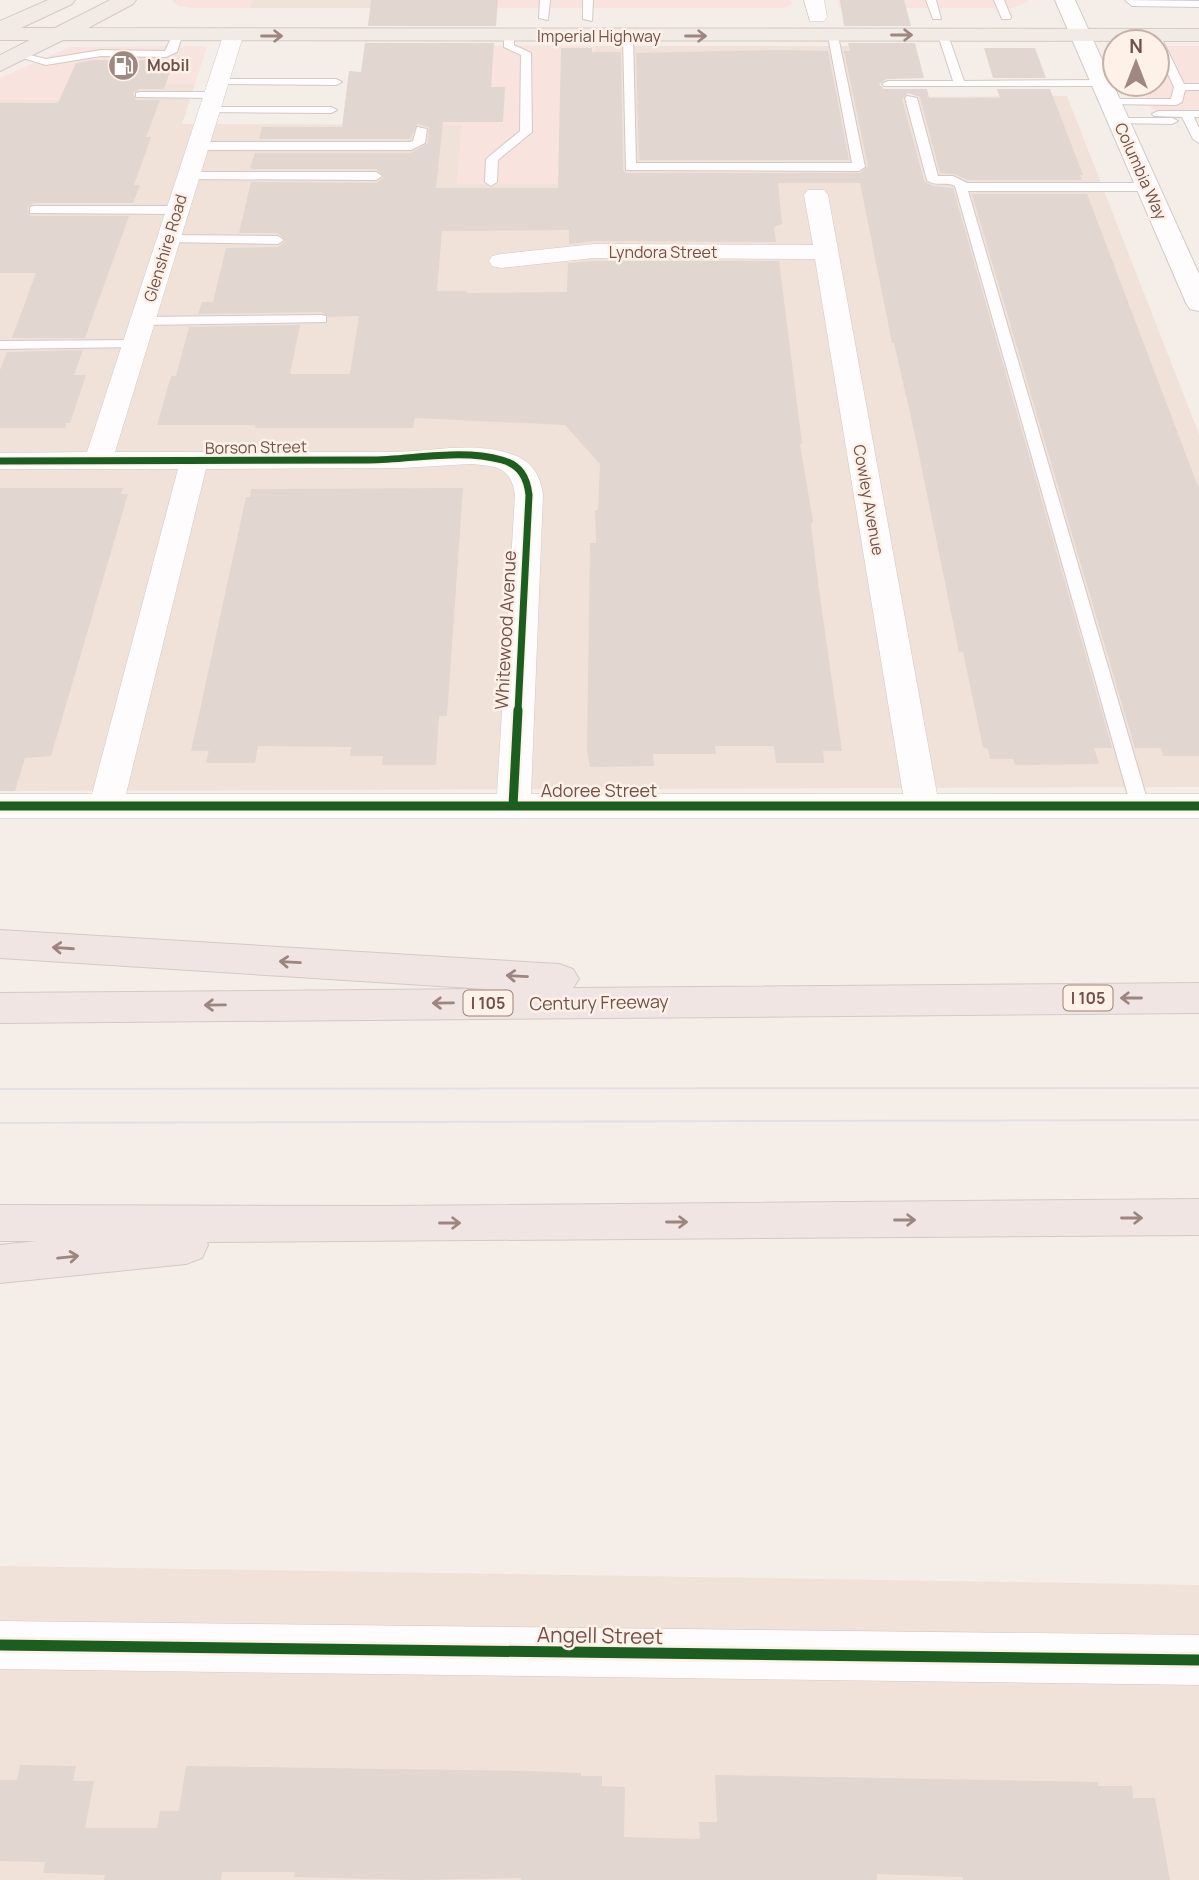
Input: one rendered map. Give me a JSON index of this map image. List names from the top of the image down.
{
  "streets": {
    "highway": ["I 105", "Century Freeway"],
    "main road": ["Imperial Highway"],
    "street": [
      "Columbia Way",
      "Glenshire Road",
      "Lyndora Street",
      "Borson Street",
      "Cowley Avenue",
      "Whitewood Avenue",
      "Adoree Street",
      "Angell Street"
    ]
  },
  "crossings": [
    ["Imperial Highway", "Columbia Way"],
    ["Imperial Highway", "Glenshire Road"],
    ["Glenshire Road", "Borson Street"],
    ["Lyndora Street", "Cowley Avenue"],
    ["Borson Street", "Whitewood Avenue"],
    ["Cowley Avenue", "Adoree Street"],
    ["Whitewood Avenue", "Adoree Street"]
  ],
  "places": {
    "fuel station": ["Mobil"]
  },
  "north": "top"
}
